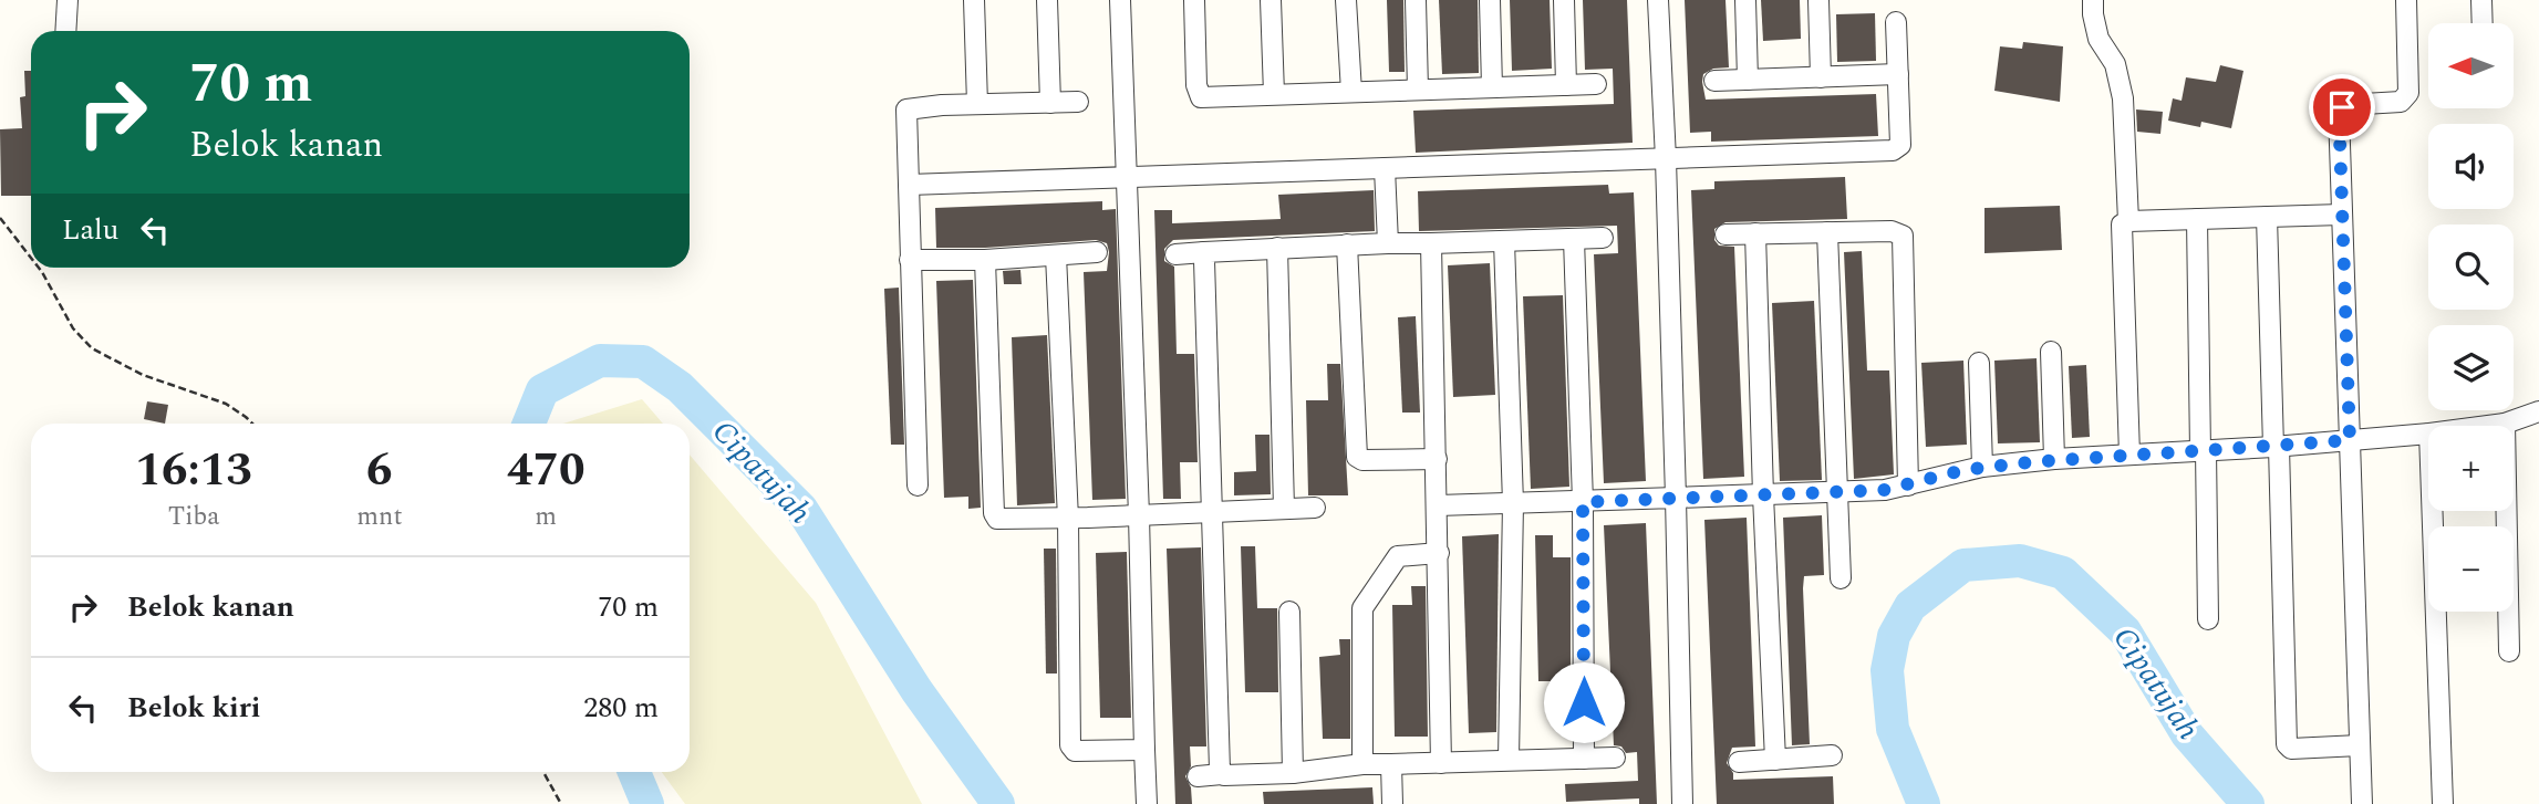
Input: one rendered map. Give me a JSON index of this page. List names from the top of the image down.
{
  "water": ["Cipatujah"],
  "north": "left",
  "page": {
    "map_buttons": ["+", "−"],
    "turn": ["70 m", "Belok kanan"],
    "then": "Lalu",
    "eta": [
      "16:13",
      "Tiba",
      "6",
      "mnt",
      "470",
      "m"
    ],
    "list": [
      {
        "name": "Belok kanan",
        "value": "70 m"
      },
      {
        "name": "Belok kiri",
        "value": "280 m"
      }
    ]
  }
}
